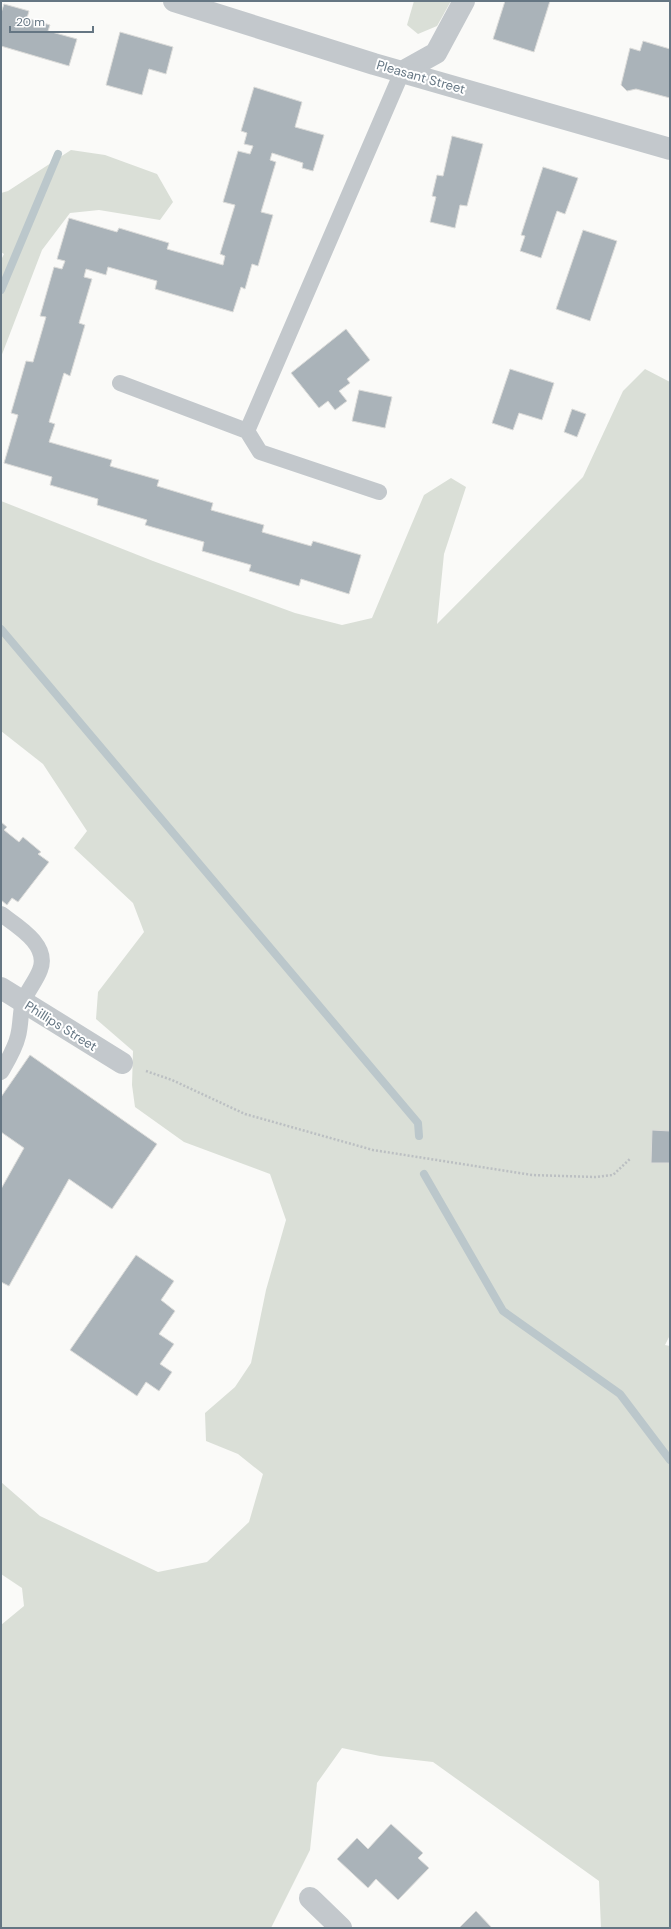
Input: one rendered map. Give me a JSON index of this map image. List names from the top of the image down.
{
  "streets": {
    "street": ["Pleasant Street", "Phillips Street"]
  },
  "scale_bar": "20 m"
}
